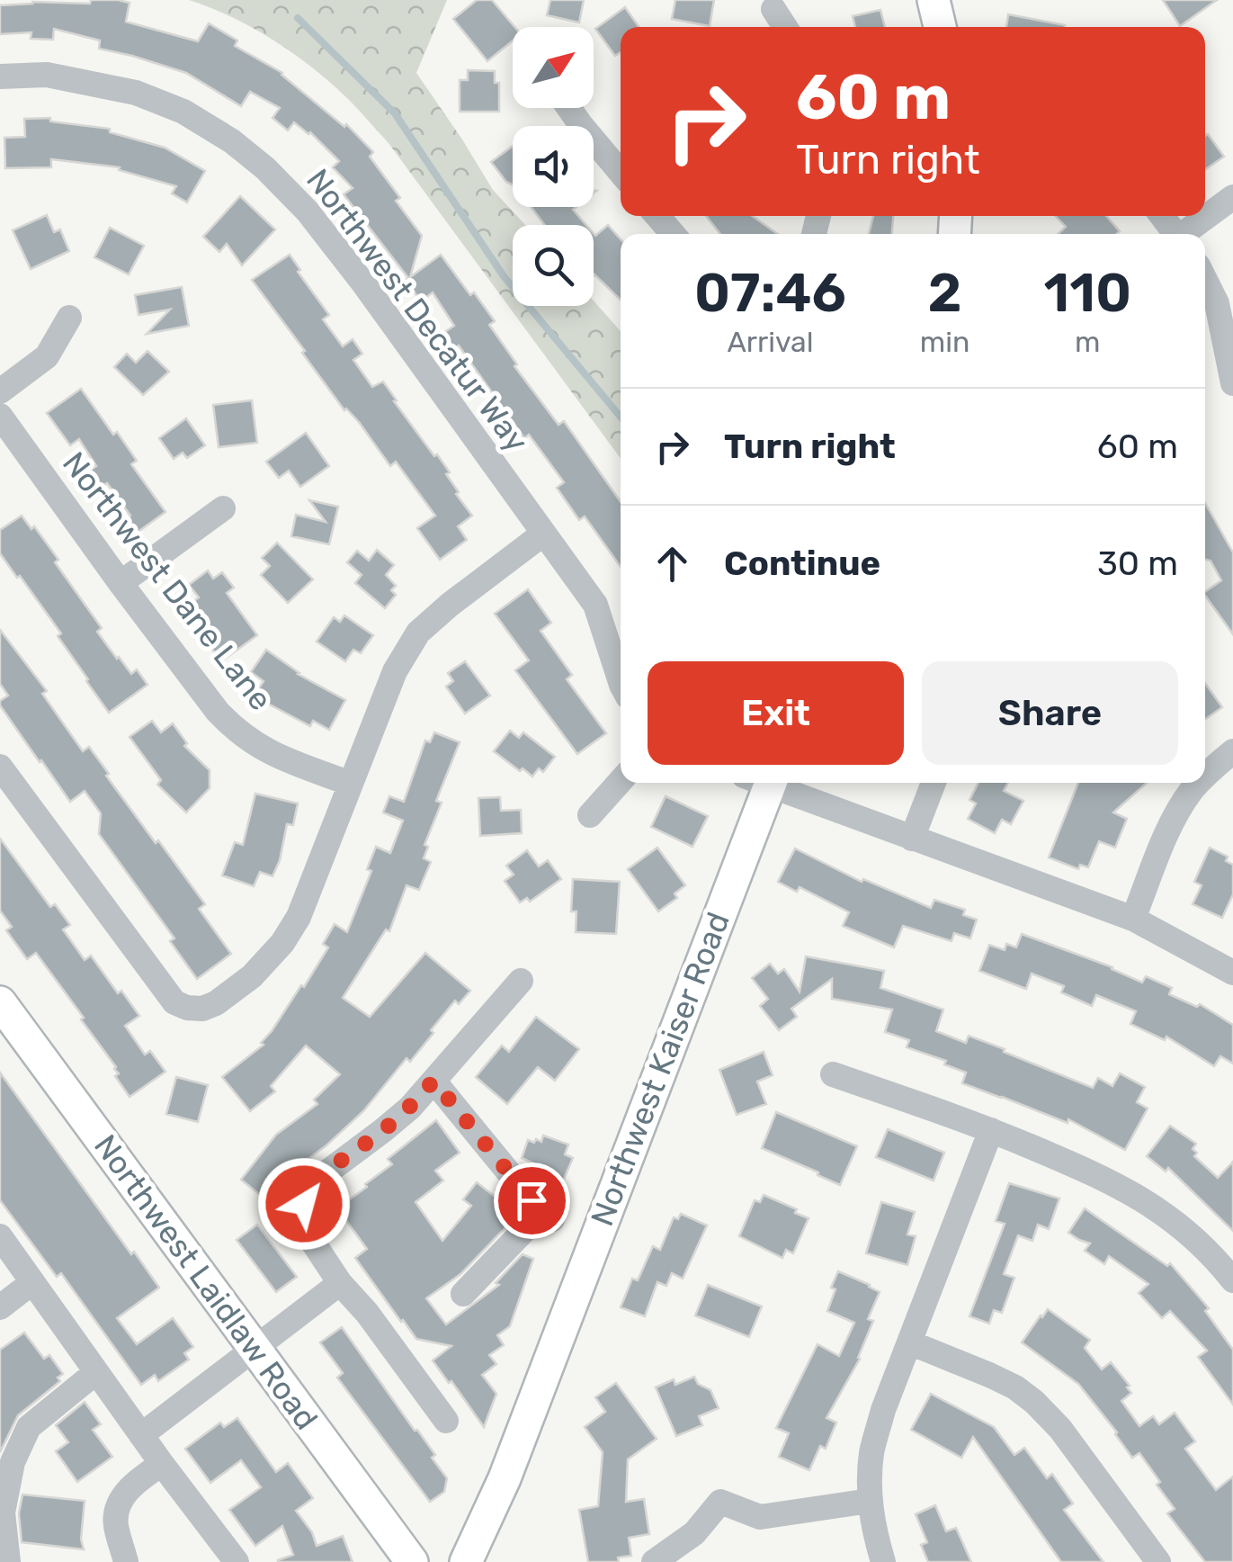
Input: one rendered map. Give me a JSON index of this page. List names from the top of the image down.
{
  "streets": {
    "main road": ["Northwest Kaiser Road", "Northwest Laidlaw Road"],
    "street": ["Northwest Decatur Way", "Northwest Dane Lane"]
  },
  "north": "top right",
  "page": {
    "turn": ["60 m", "Turn right"],
    "eta": [
      "07:46",
      "Arrival",
      "2",
      "min",
      "110",
      "m"
    ],
    "list": [
      {
        "name": "Turn right",
        "value": "60 m"
      },
      {
        "name": "Continue",
        "value": "30 m"
      }
    ],
    "buttons": ["Exit", "Share"]
  }
}
